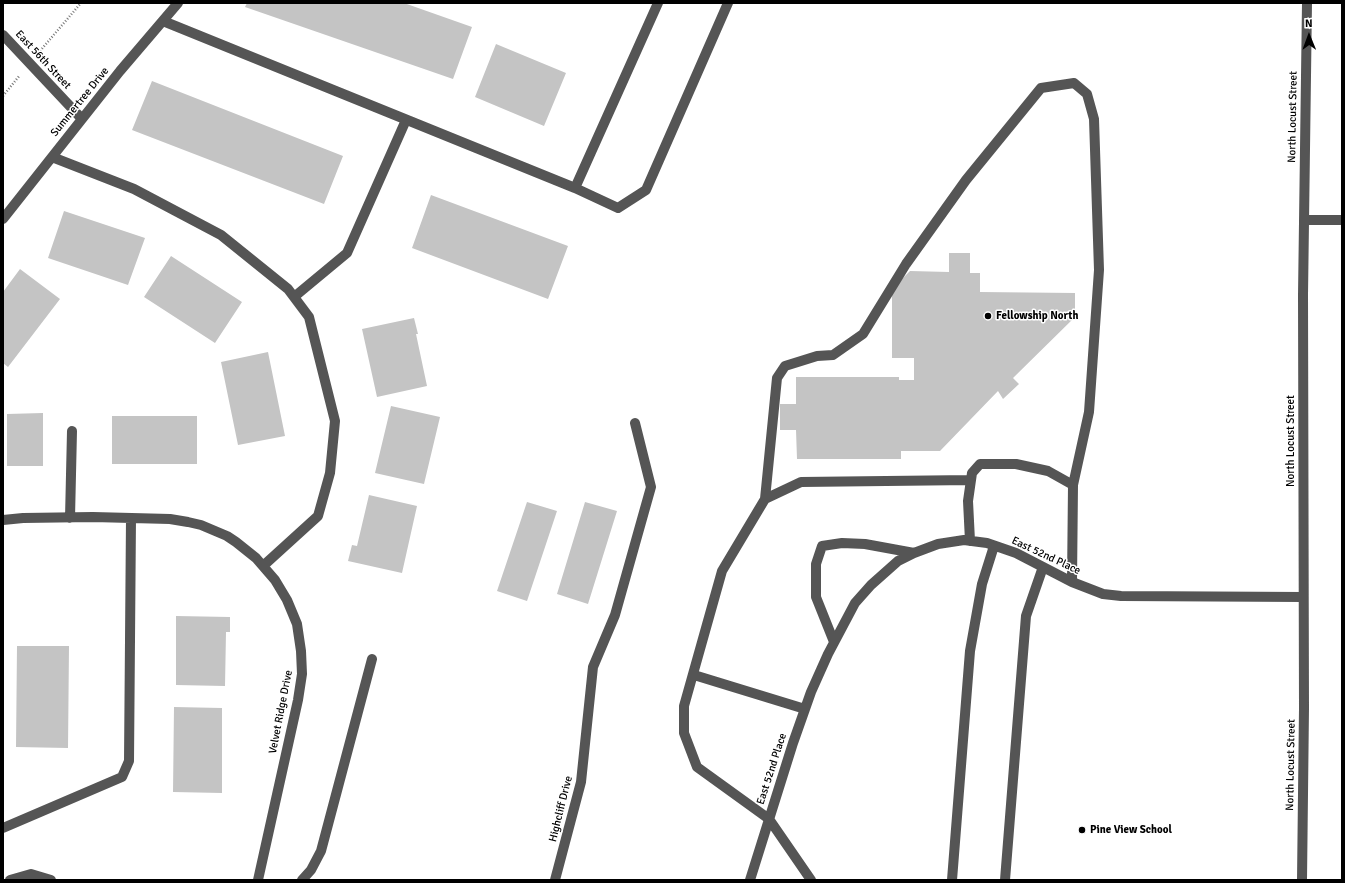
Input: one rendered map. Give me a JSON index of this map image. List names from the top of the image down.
{
  "streets": {
    "street": [
      "East 56th Street",
      "Summertree Drive",
      "North Locust Street",
      "East 52nd Place",
      "Velvet Ridge Drive",
      "Highcliff Drive"
    ]
  },
  "crossings": [
    ["East 56th Street", "Summertree Drive"],
    ["North Locust Street", "East 52nd Place"]
  ],
  "places": ["Fellowship North", "Pine View School"],
  "north": "top"
}
